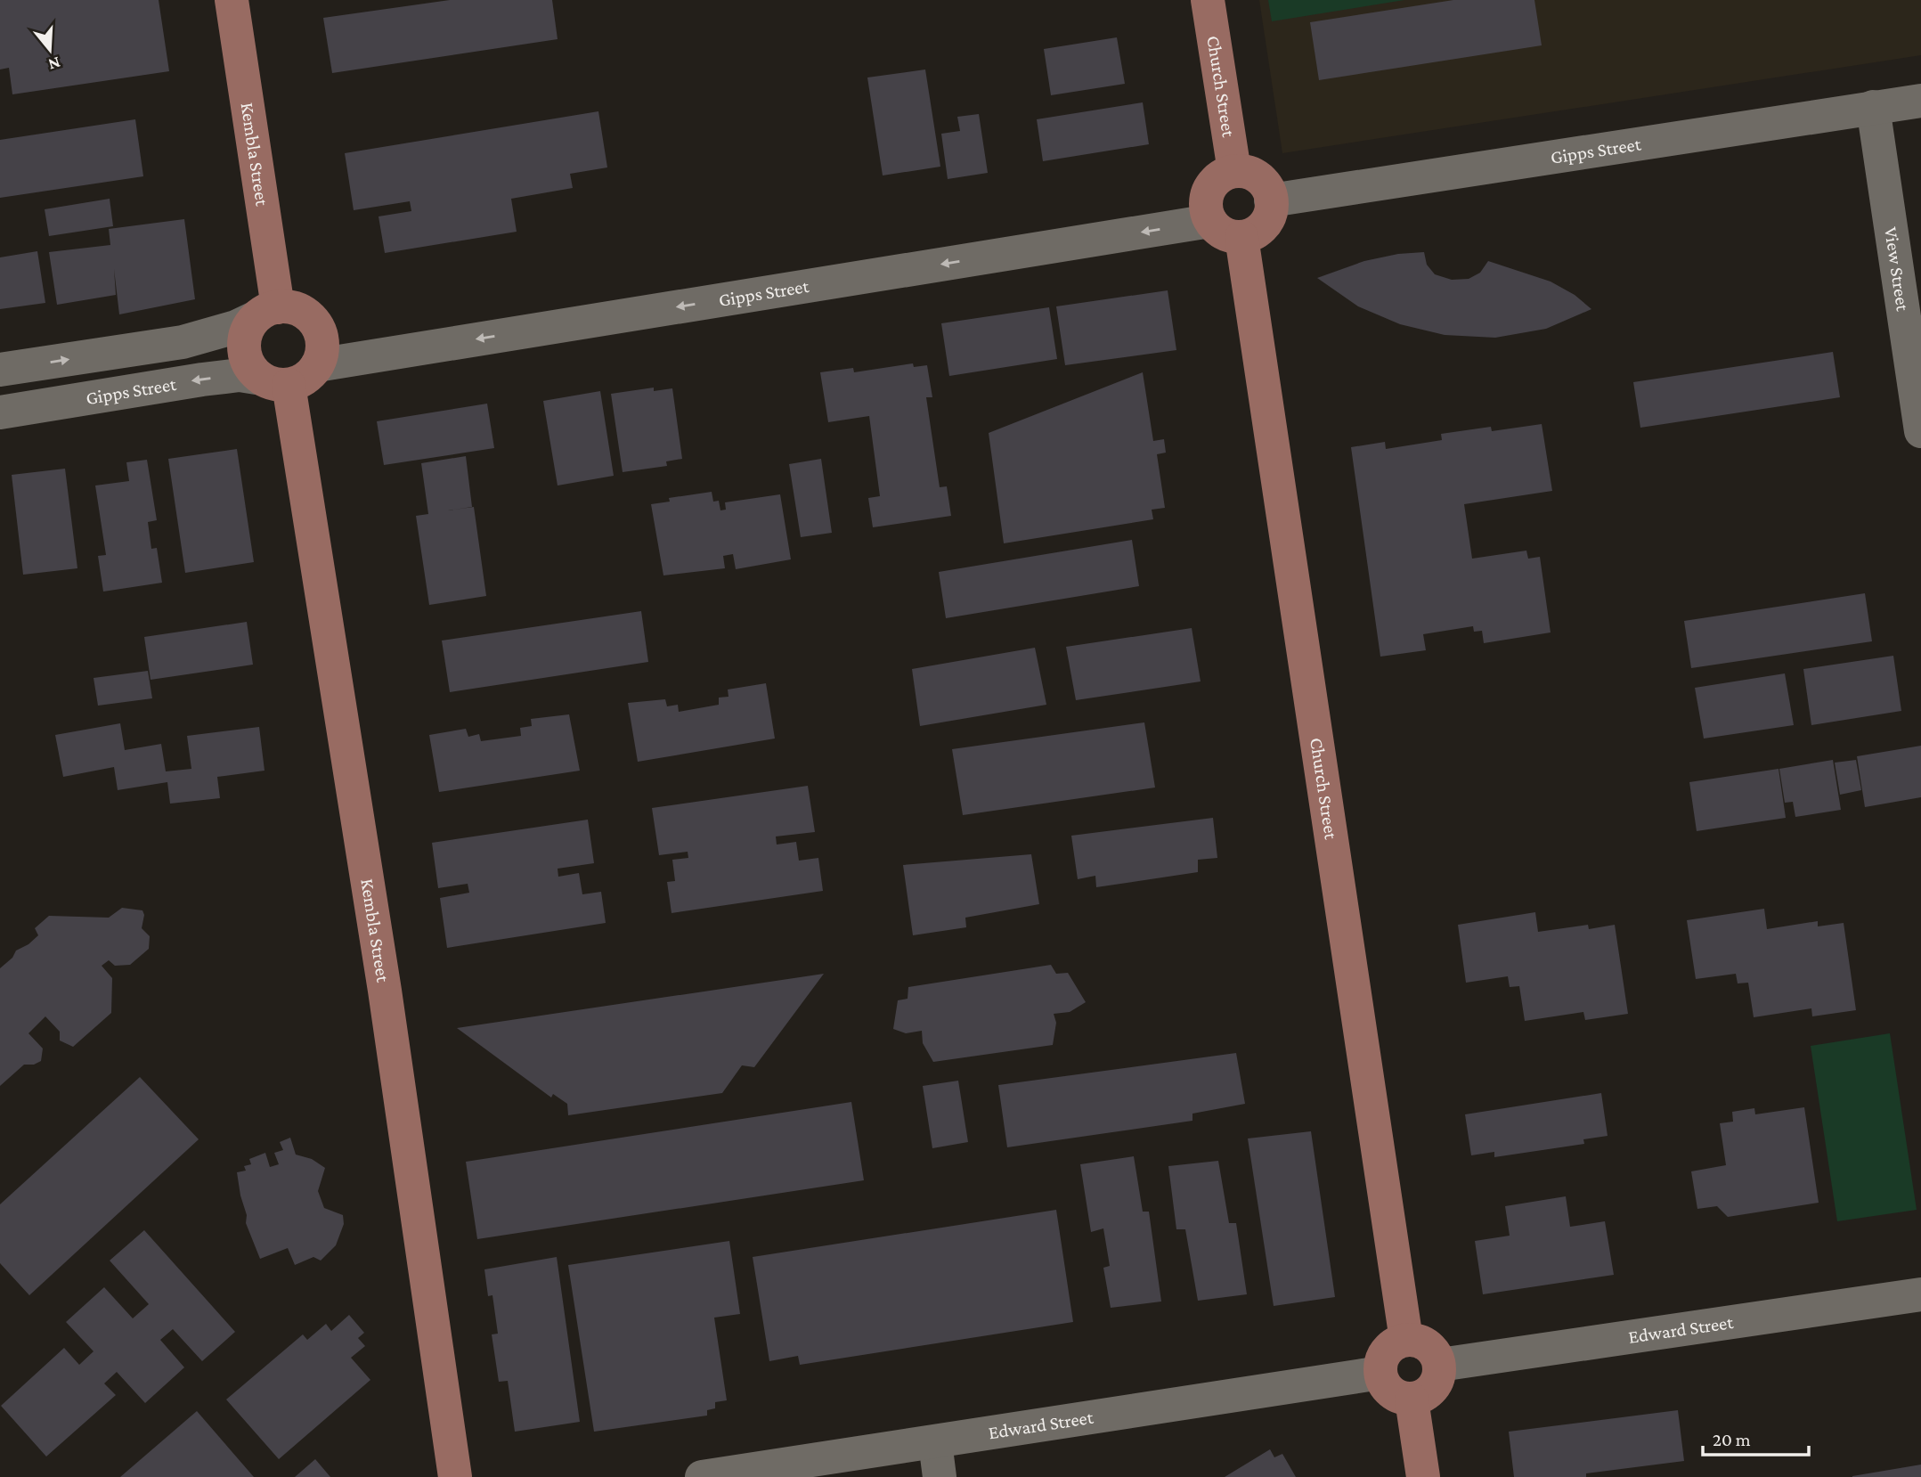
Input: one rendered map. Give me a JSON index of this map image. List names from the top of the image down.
{
  "streets": {
    "street": [
      "Church Street",
      "Gipps Street",
      "Kembla Street",
      "View Street",
      "Edward Street"
    ]
  },
  "crossings": [
    ["Church Street", "Gipps Street"],
    ["Church Street", "Edward Street"],
    ["Gipps Street", "Kembla Street"],
    ["Gipps Street", "View Street"]
  ],
  "one_way": ["Gipps Street"],
  "scale_bar": "20 m",
  "north": "bottom"
}
